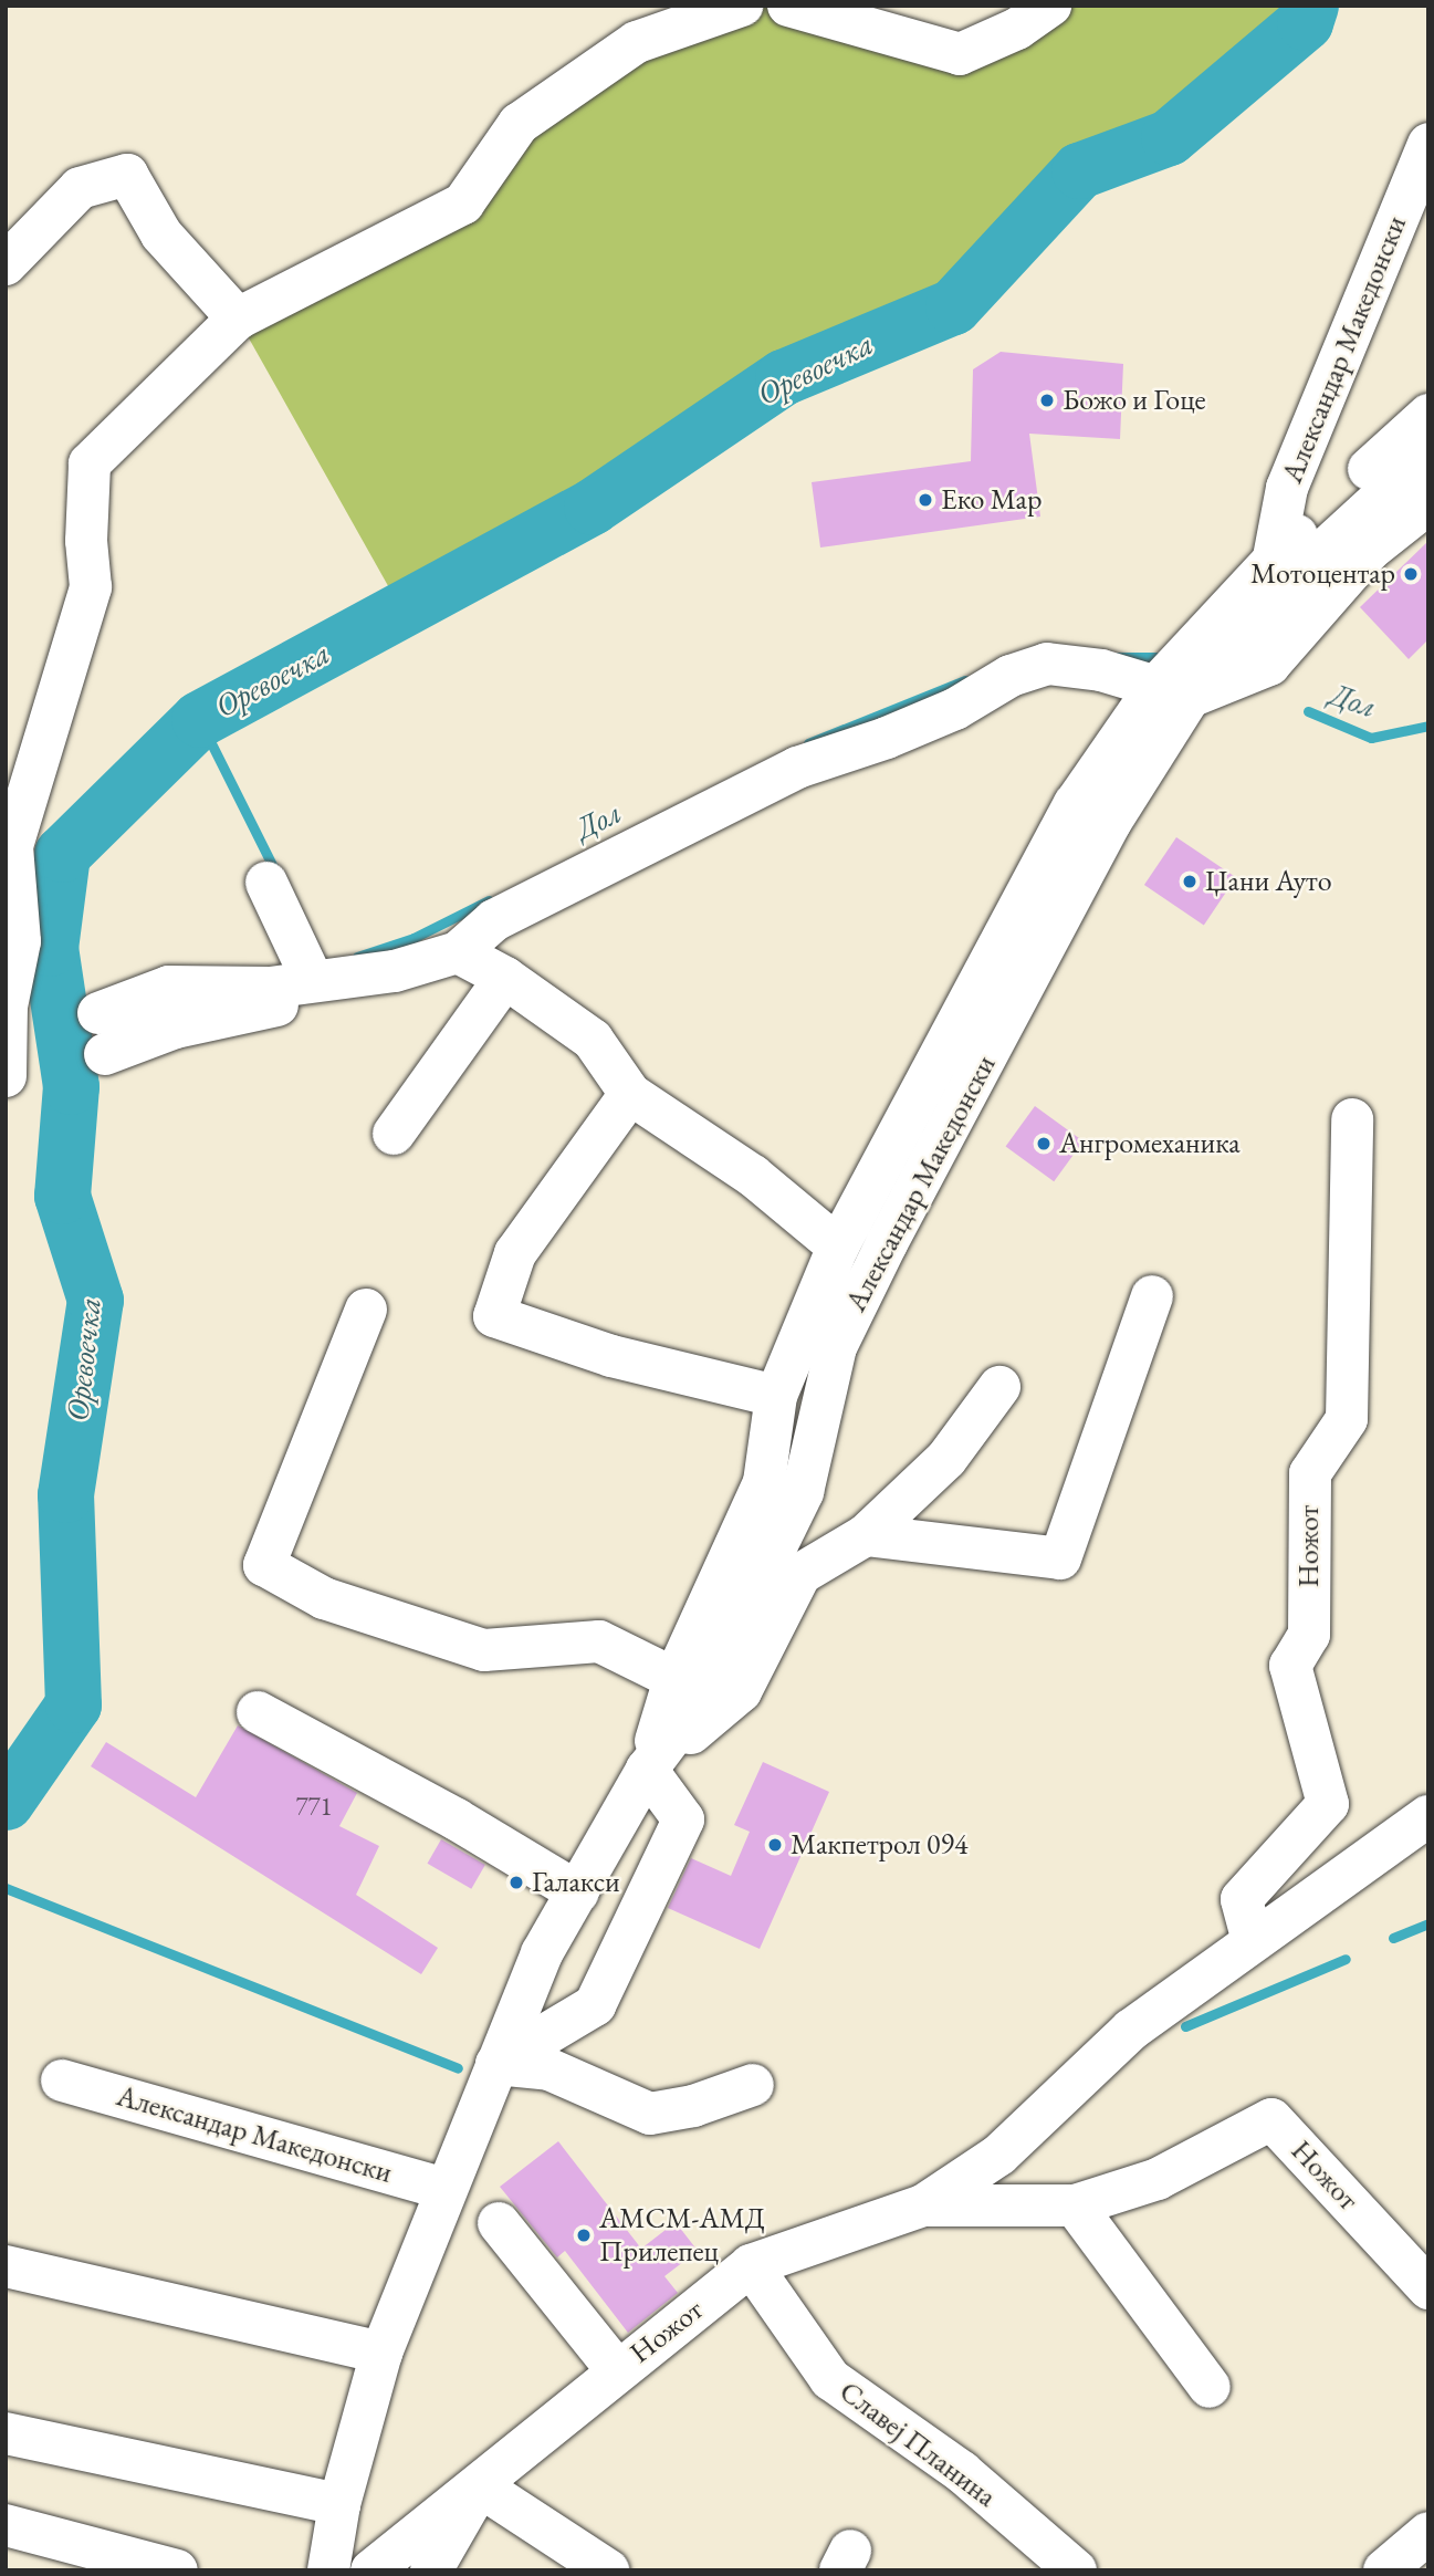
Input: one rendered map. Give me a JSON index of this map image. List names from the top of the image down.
{
  "streets": {
    "street": ["Александар Македонски", "Ножот", "Славеј Планина"]
  },
  "crossings": [
    ["Ножот", "Славеј Планина"]
  ],
  "water": ["Оревоечка", "Дол"],
  "places": [
    "Божо и Гоце",
    "Еко Мар",
    "Мотоцентар",
    "Џани Ауто",
    "Ангромеханика",
    "Макпетрол 094",
    "Галакси",
    "АМСМ-АМД Прилепец"
  ],
  "house_numbers": ["771"]
}
